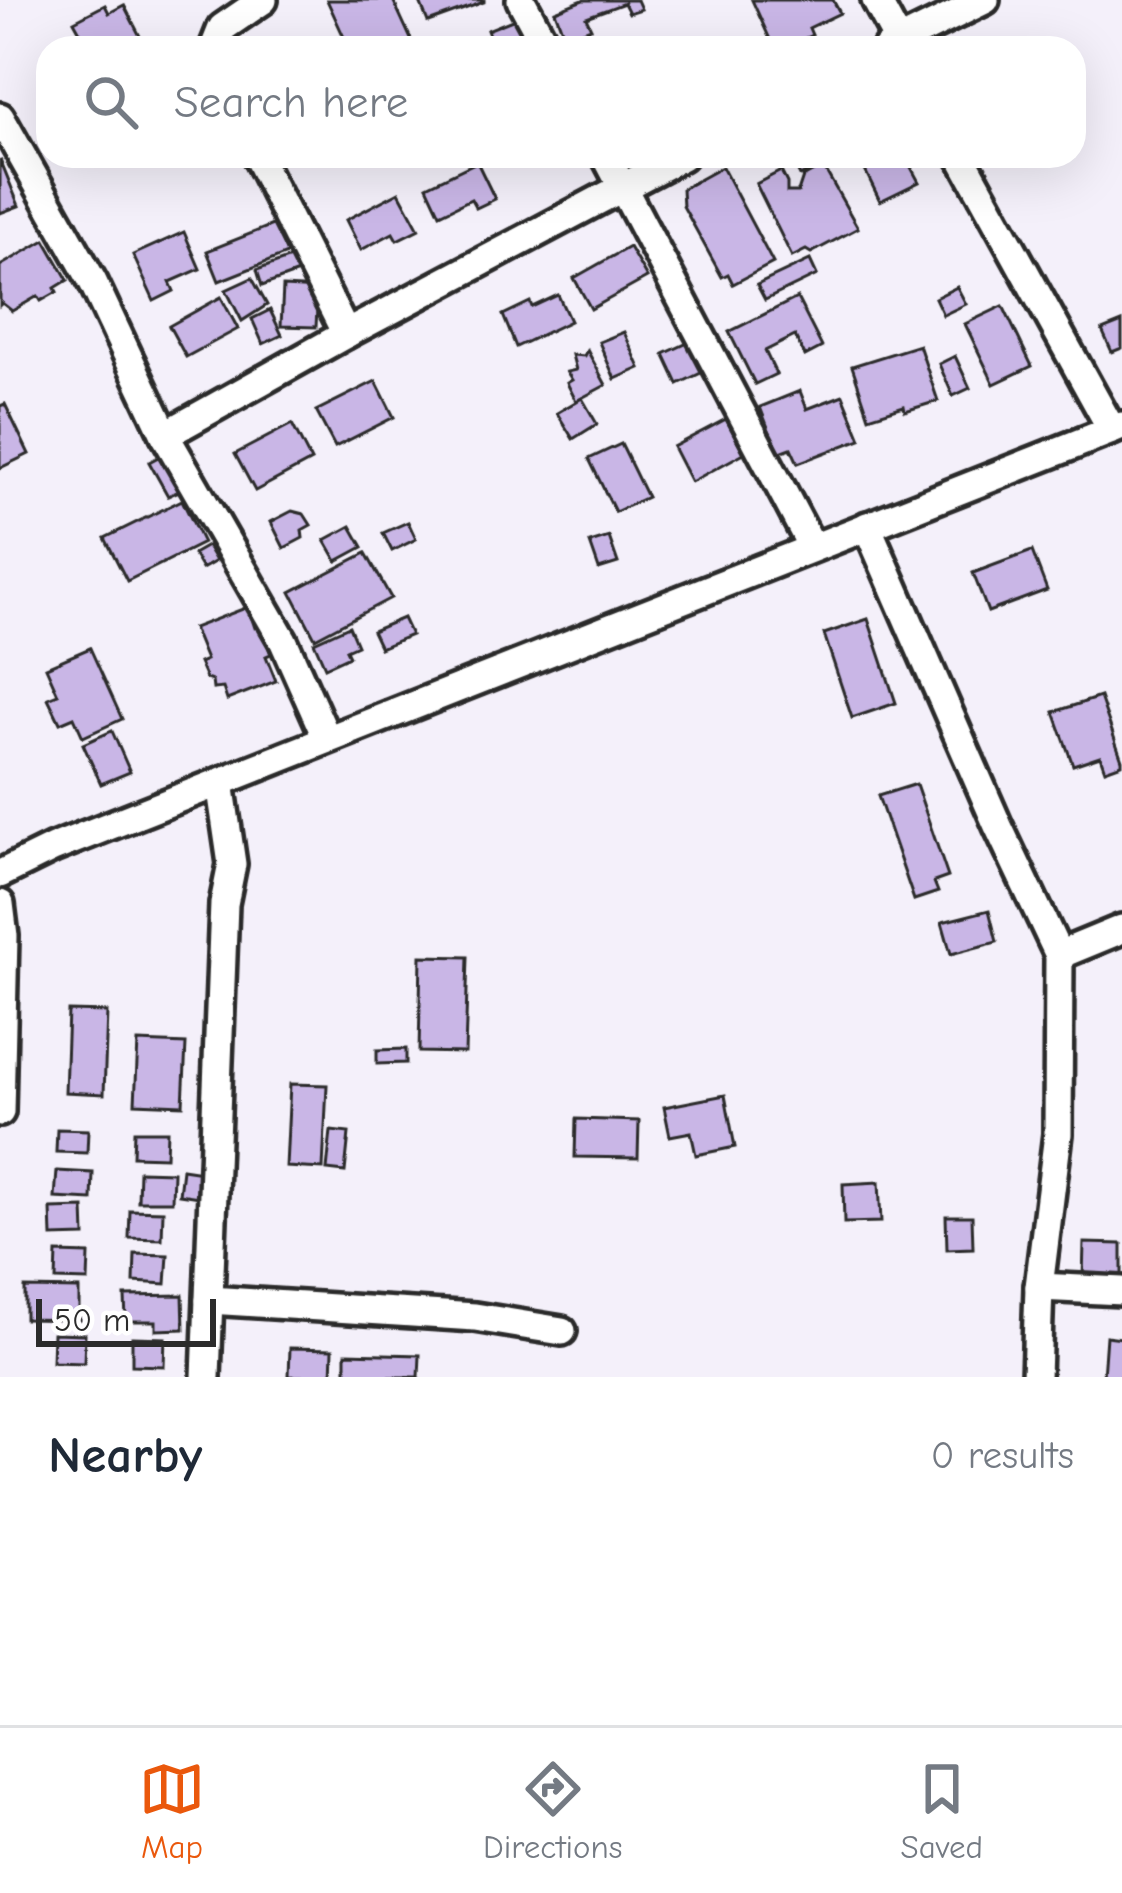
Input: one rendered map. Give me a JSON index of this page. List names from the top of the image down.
{
  "scale_bar": "50 m",
  "page": {
    "search": "Search here",
    "scale": "50 m",
    "heading": ["Nearby", "0 results"],
    "nav": ["Map", "Directions", "Saved"]
  }
}
